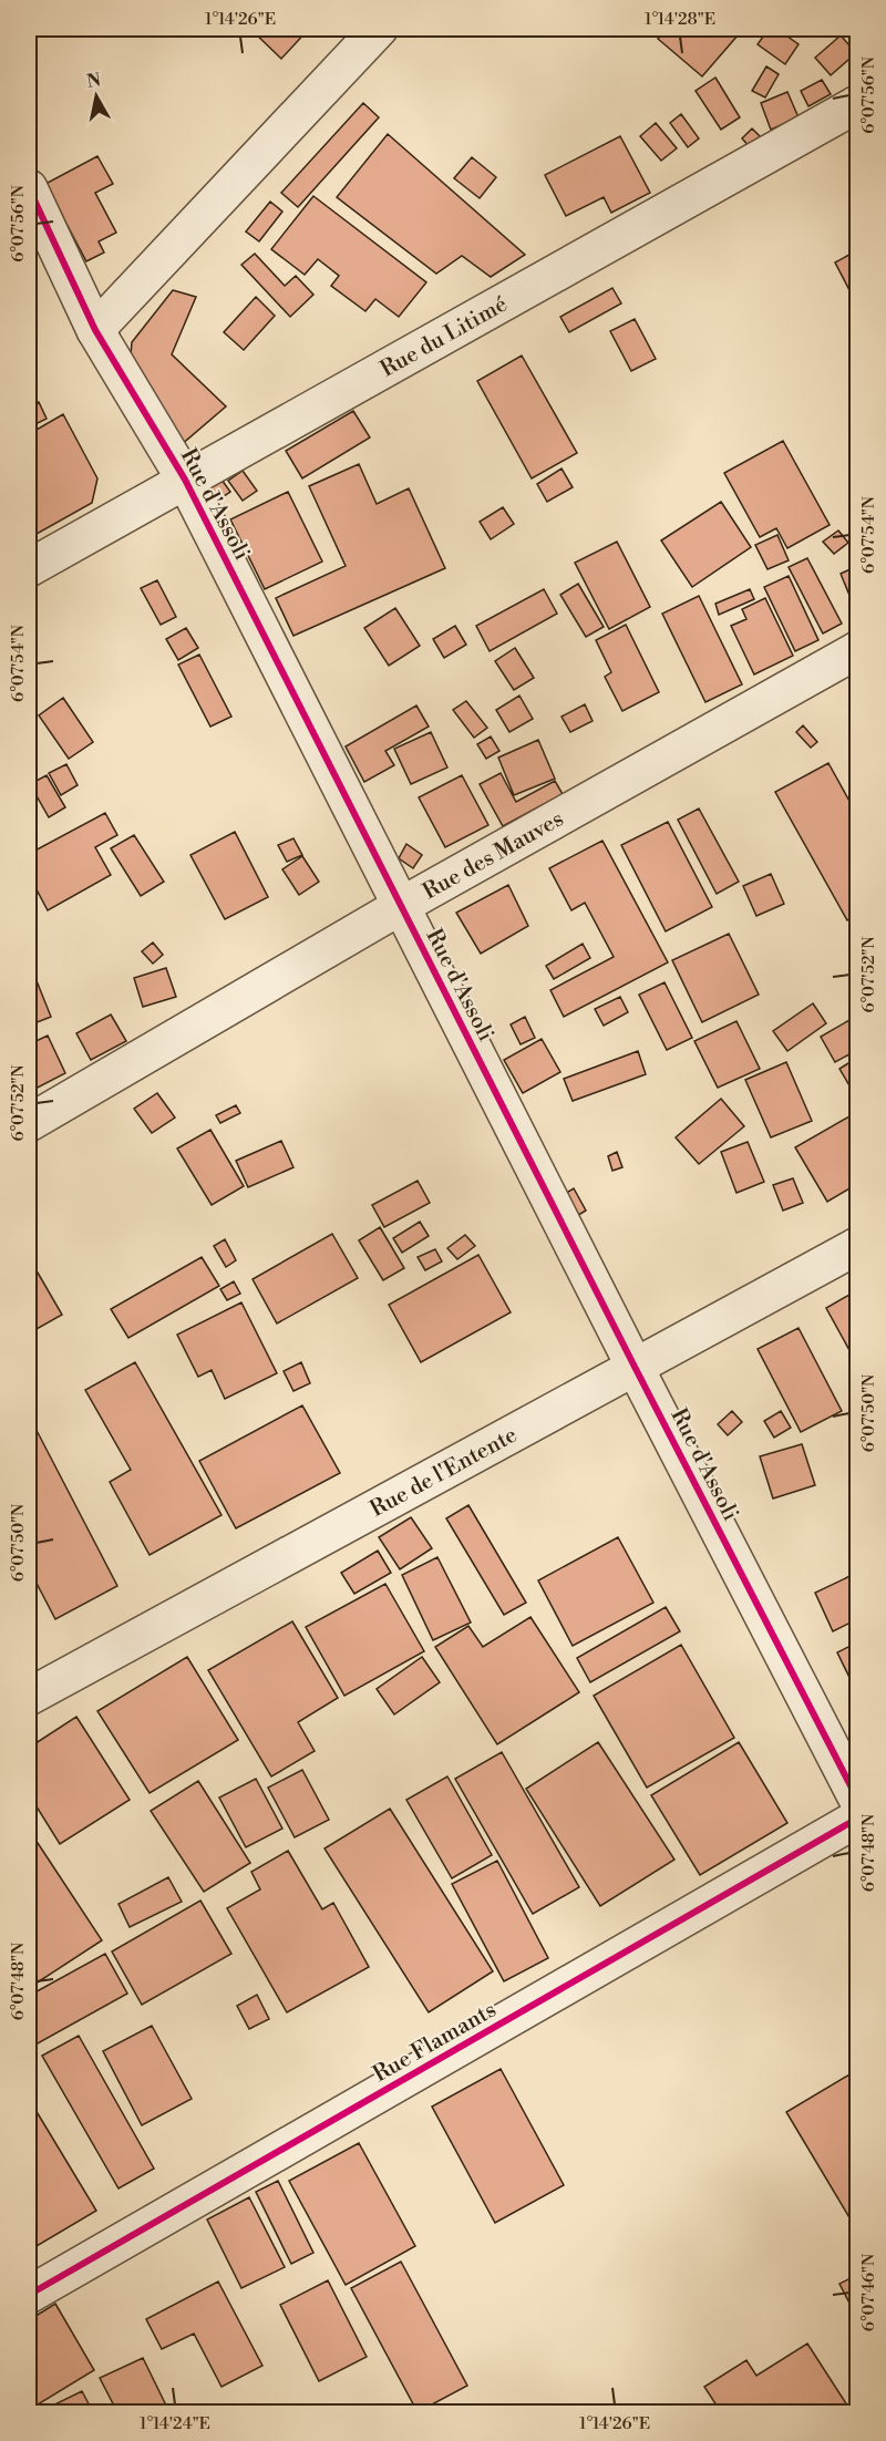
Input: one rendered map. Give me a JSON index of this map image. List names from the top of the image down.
{
  "streets": {
    "street": [
      "Rue du Litimé",
      "Rue d'Assoli",
      "Rue des Mauves",
      "Rue de l'Entente",
      "Rue Flamants"
    ]
  },
  "crossings": [
    ["Rue du Litimé", "Rue d'Assoli"],
    ["Rue d'Assoli", "Rue des Mauves"],
    ["Rue d'Assoli", "Rue de l'Entente"]
  ],
  "north": "top",
  "coordinates": [
    "1°14'26\"E",
    "1°14'28\"E",
    "6°07'56\"N",
    "6°07'54\"N",
    "6°07'52\"N",
    "6°07'50\"N",
    "6°07'48\"N",
    "6°07'46\"N",
    "1°14'24\"E"
  ]
}
